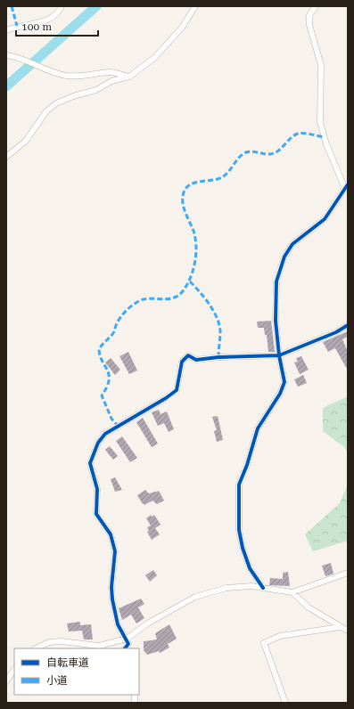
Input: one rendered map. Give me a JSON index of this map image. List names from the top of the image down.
{
  "legend": ["自転車道", "小道"],
  "scale_bar": "100 m"
}
